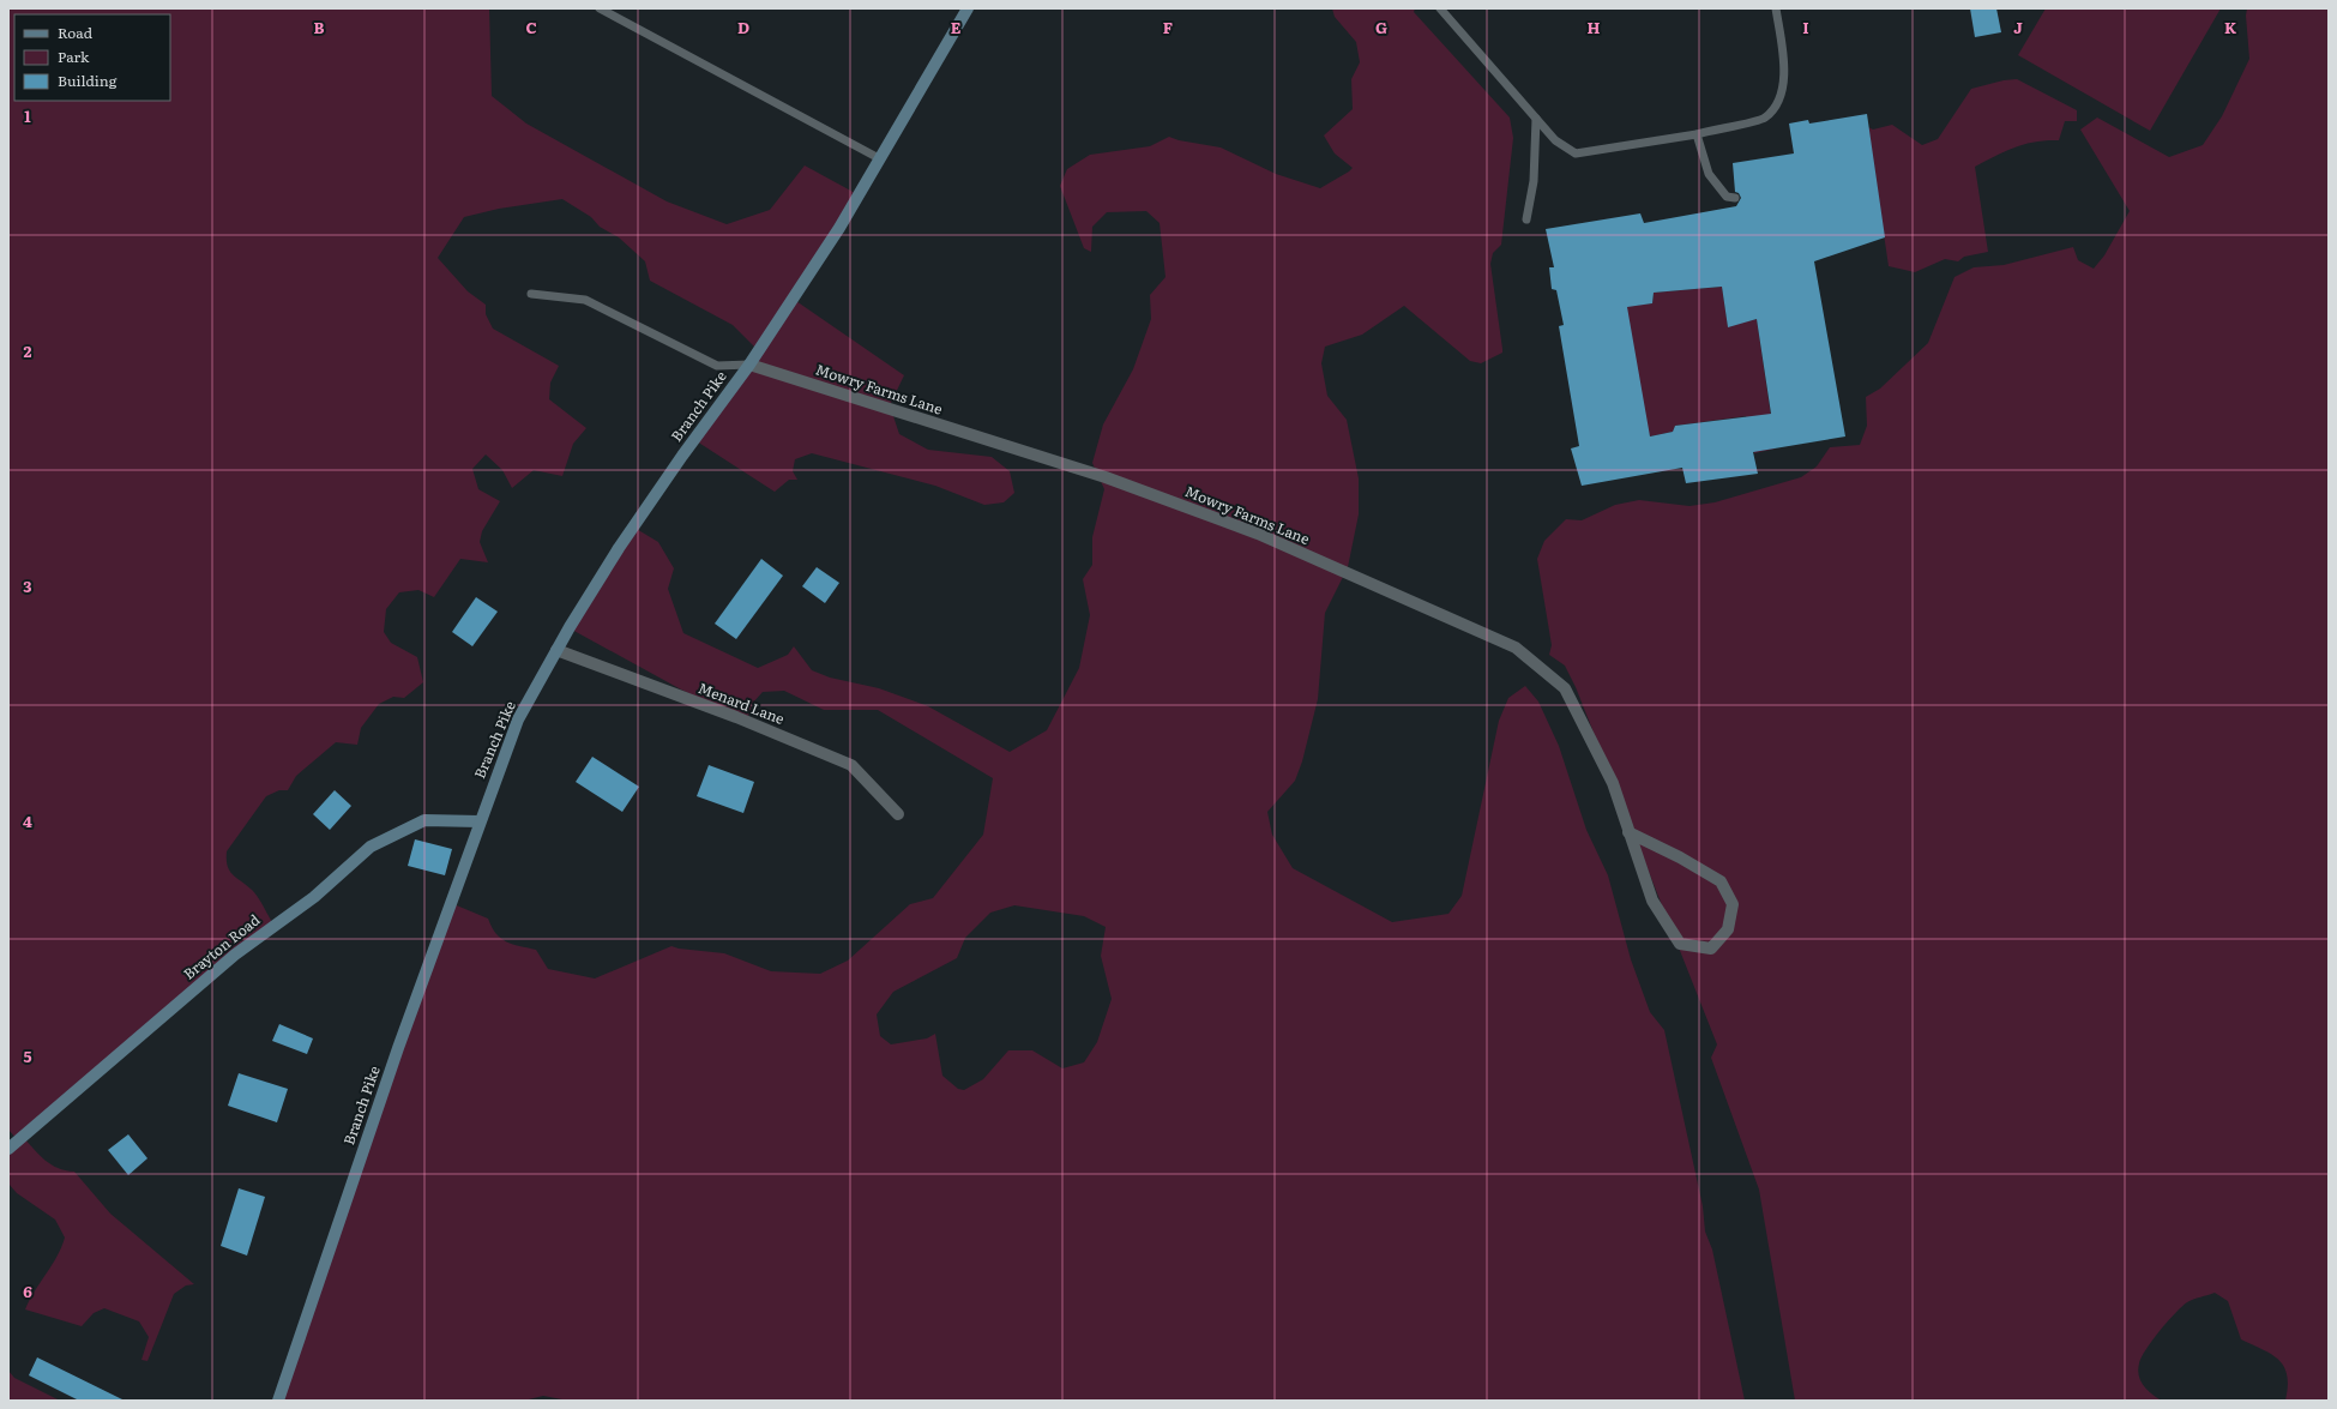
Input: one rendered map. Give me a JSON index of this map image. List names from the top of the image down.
{
  "streets": {
    "main road": ["Branch Pike", "Brayton Road"],
    "street": ["Mowry Farms Lane", "Menard Lane"]
  },
  "crossings": [
    ["Mowry Farms Lane", "Branch Pike"],
    ["Branch Pike", "Menard Lane"],
    ["Branch Pike", "Brayton Road"]
  ],
  "legend": ["Road", "Park", "Building"],
  "grid": {
    "columns": [
      "B",
      "C",
      "D",
      "E",
      "F",
      "G",
      "H",
      "I",
      "J",
      "K"
    ],
    "rows": [
      "1",
      "2",
      "3",
      "4",
      "5",
      "6"
    ]
  }
}
